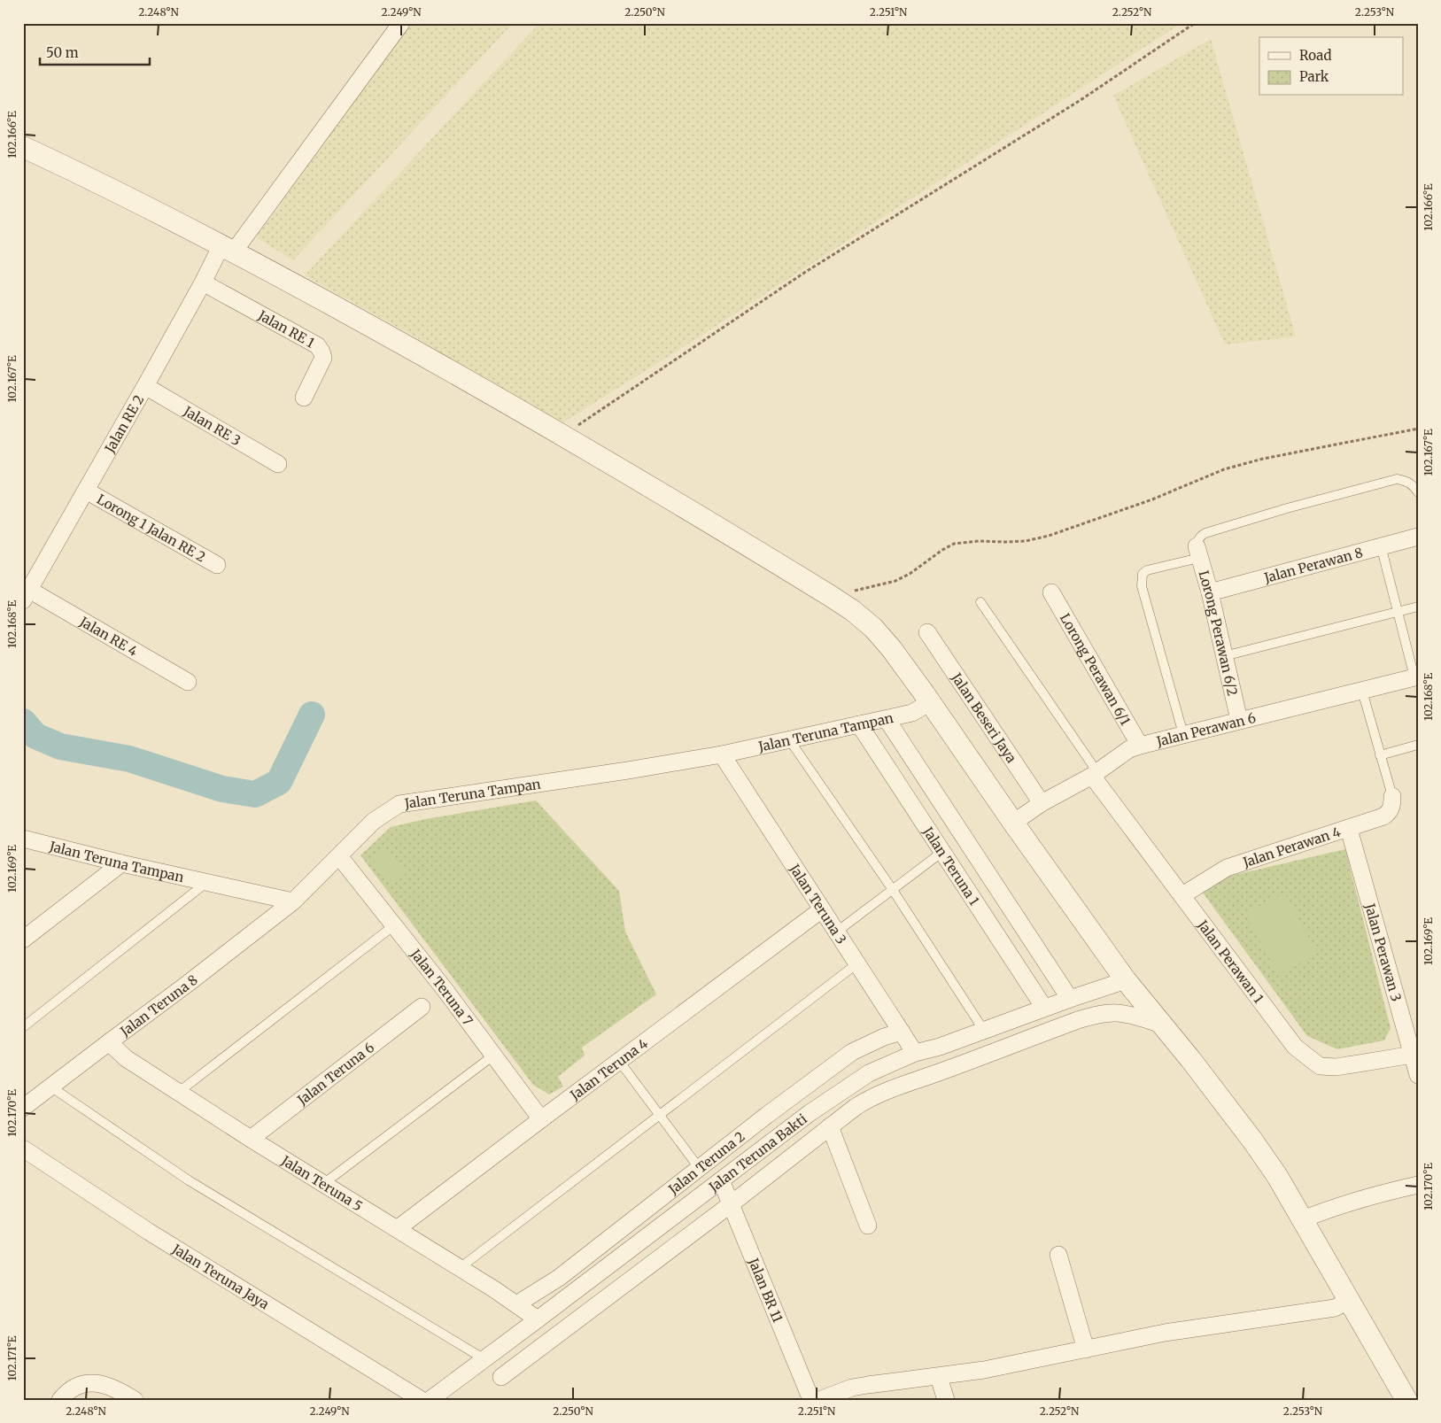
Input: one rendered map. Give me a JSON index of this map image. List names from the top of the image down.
{
  "streets": {
    "street": [
      "Jalan RE 1",
      "Jalan RE 2",
      "Jalan RE 3",
      "Lorong 1 Jalan RE 2",
      "Jalan Perawan 8",
      "Lorong Perawan 6/2",
      "Jalan RE 4",
      "Lorong Perawan 6/1",
      "Jalan Beseri Jaya",
      "Jalan Perawan 6",
      "Jalan Teruna Tampan",
      "Jalan Perawan 4",
      "Jalan Teruna 1",
      "Jalan Teruna 3",
      "Jalan Perawan 3",
      "Jalan Perawan 1",
      "Jalan Teruna 7",
      "Jalan Teruna 8",
      "Jalan Teruna 4",
      "Jalan Teruna 6",
      "Jalan Teruna Bakti",
      "Jalan Teruna 2",
      "Jalan Teruna 5",
      "Jalan Teruna Jaya",
      "Jalan BR 11"
    ]
  },
  "crossings": [
    ["Jalan RE 1", "Jalan RE 2"],
    ["Jalan RE 2", "Jalan RE 3"],
    ["Jalan RE 2", "Lorong 1 Jalan RE 2"],
    ["Jalan RE 2", "Jalan RE 4"],
    ["Jalan Perawan 8", "Lorong Perawan 6/2"],
    ["Lorong Perawan 6/2", "Jalan Perawan 6"],
    ["Lorong Perawan 6/1", "Jalan Perawan 6"],
    ["Jalan Beseri Jaya", "Jalan Perawan 6"],
    ["Jalan Perawan 6", "Jalan Perawan 1"],
    ["Jalan Teruna Tampan", "Jalan Teruna 1"],
    ["Jalan Teruna Tampan", "Jalan Teruna 3"],
    ["Jalan Teruna Tampan", "Jalan Teruna 7"],
    ["Jalan Teruna Tampan", "Jalan Teruna 8"],
    ["Jalan Perawan 4", "Jalan Perawan 3"],
    ["Jalan Perawan 4", "Jalan Perawan 1"],
    ["Jalan Teruna 1", "Jalan Teruna Bakti"],
    ["Jalan Teruna 3", "Jalan Teruna 4"],
    ["Jalan Teruna 3", "Jalan Teruna Bakti"],
    ["Jalan Teruna 3", "Jalan Teruna 2"],
    ["Jalan Perawan 3", "Jalan Perawan 1"],
    ["Jalan Teruna 7", "Jalan Teruna 4"],
    ["Jalan Teruna 8", "Jalan Teruna 5"],
    ["Jalan Teruna 4", "Jalan Teruna 5"],
    ["Jalan Teruna 6", "Jalan Teruna 5"],
    ["Jalan Teruna Bakti", "Jalan Teruna 5"],
    ["Jalan Teruna Bakti", "Jalan BR 11"],
    ["Jalan Teruna 2", "Jalan Teruna 5"]
  ],
  "legend": ["Road", "Park"],
  "scale_bar": "50 m",
  "coordinates": [
    "2.248°N",
    "2.249°N",
    "2.250°N",
    "2.251°N",
    "2.252°N",
    "2.253°N",
    "102.166°E",
    "102.167°E",
    "102.168°E",
    "102.169°E",
    "102.170°E",
    "102.171°E"
  ]
}
